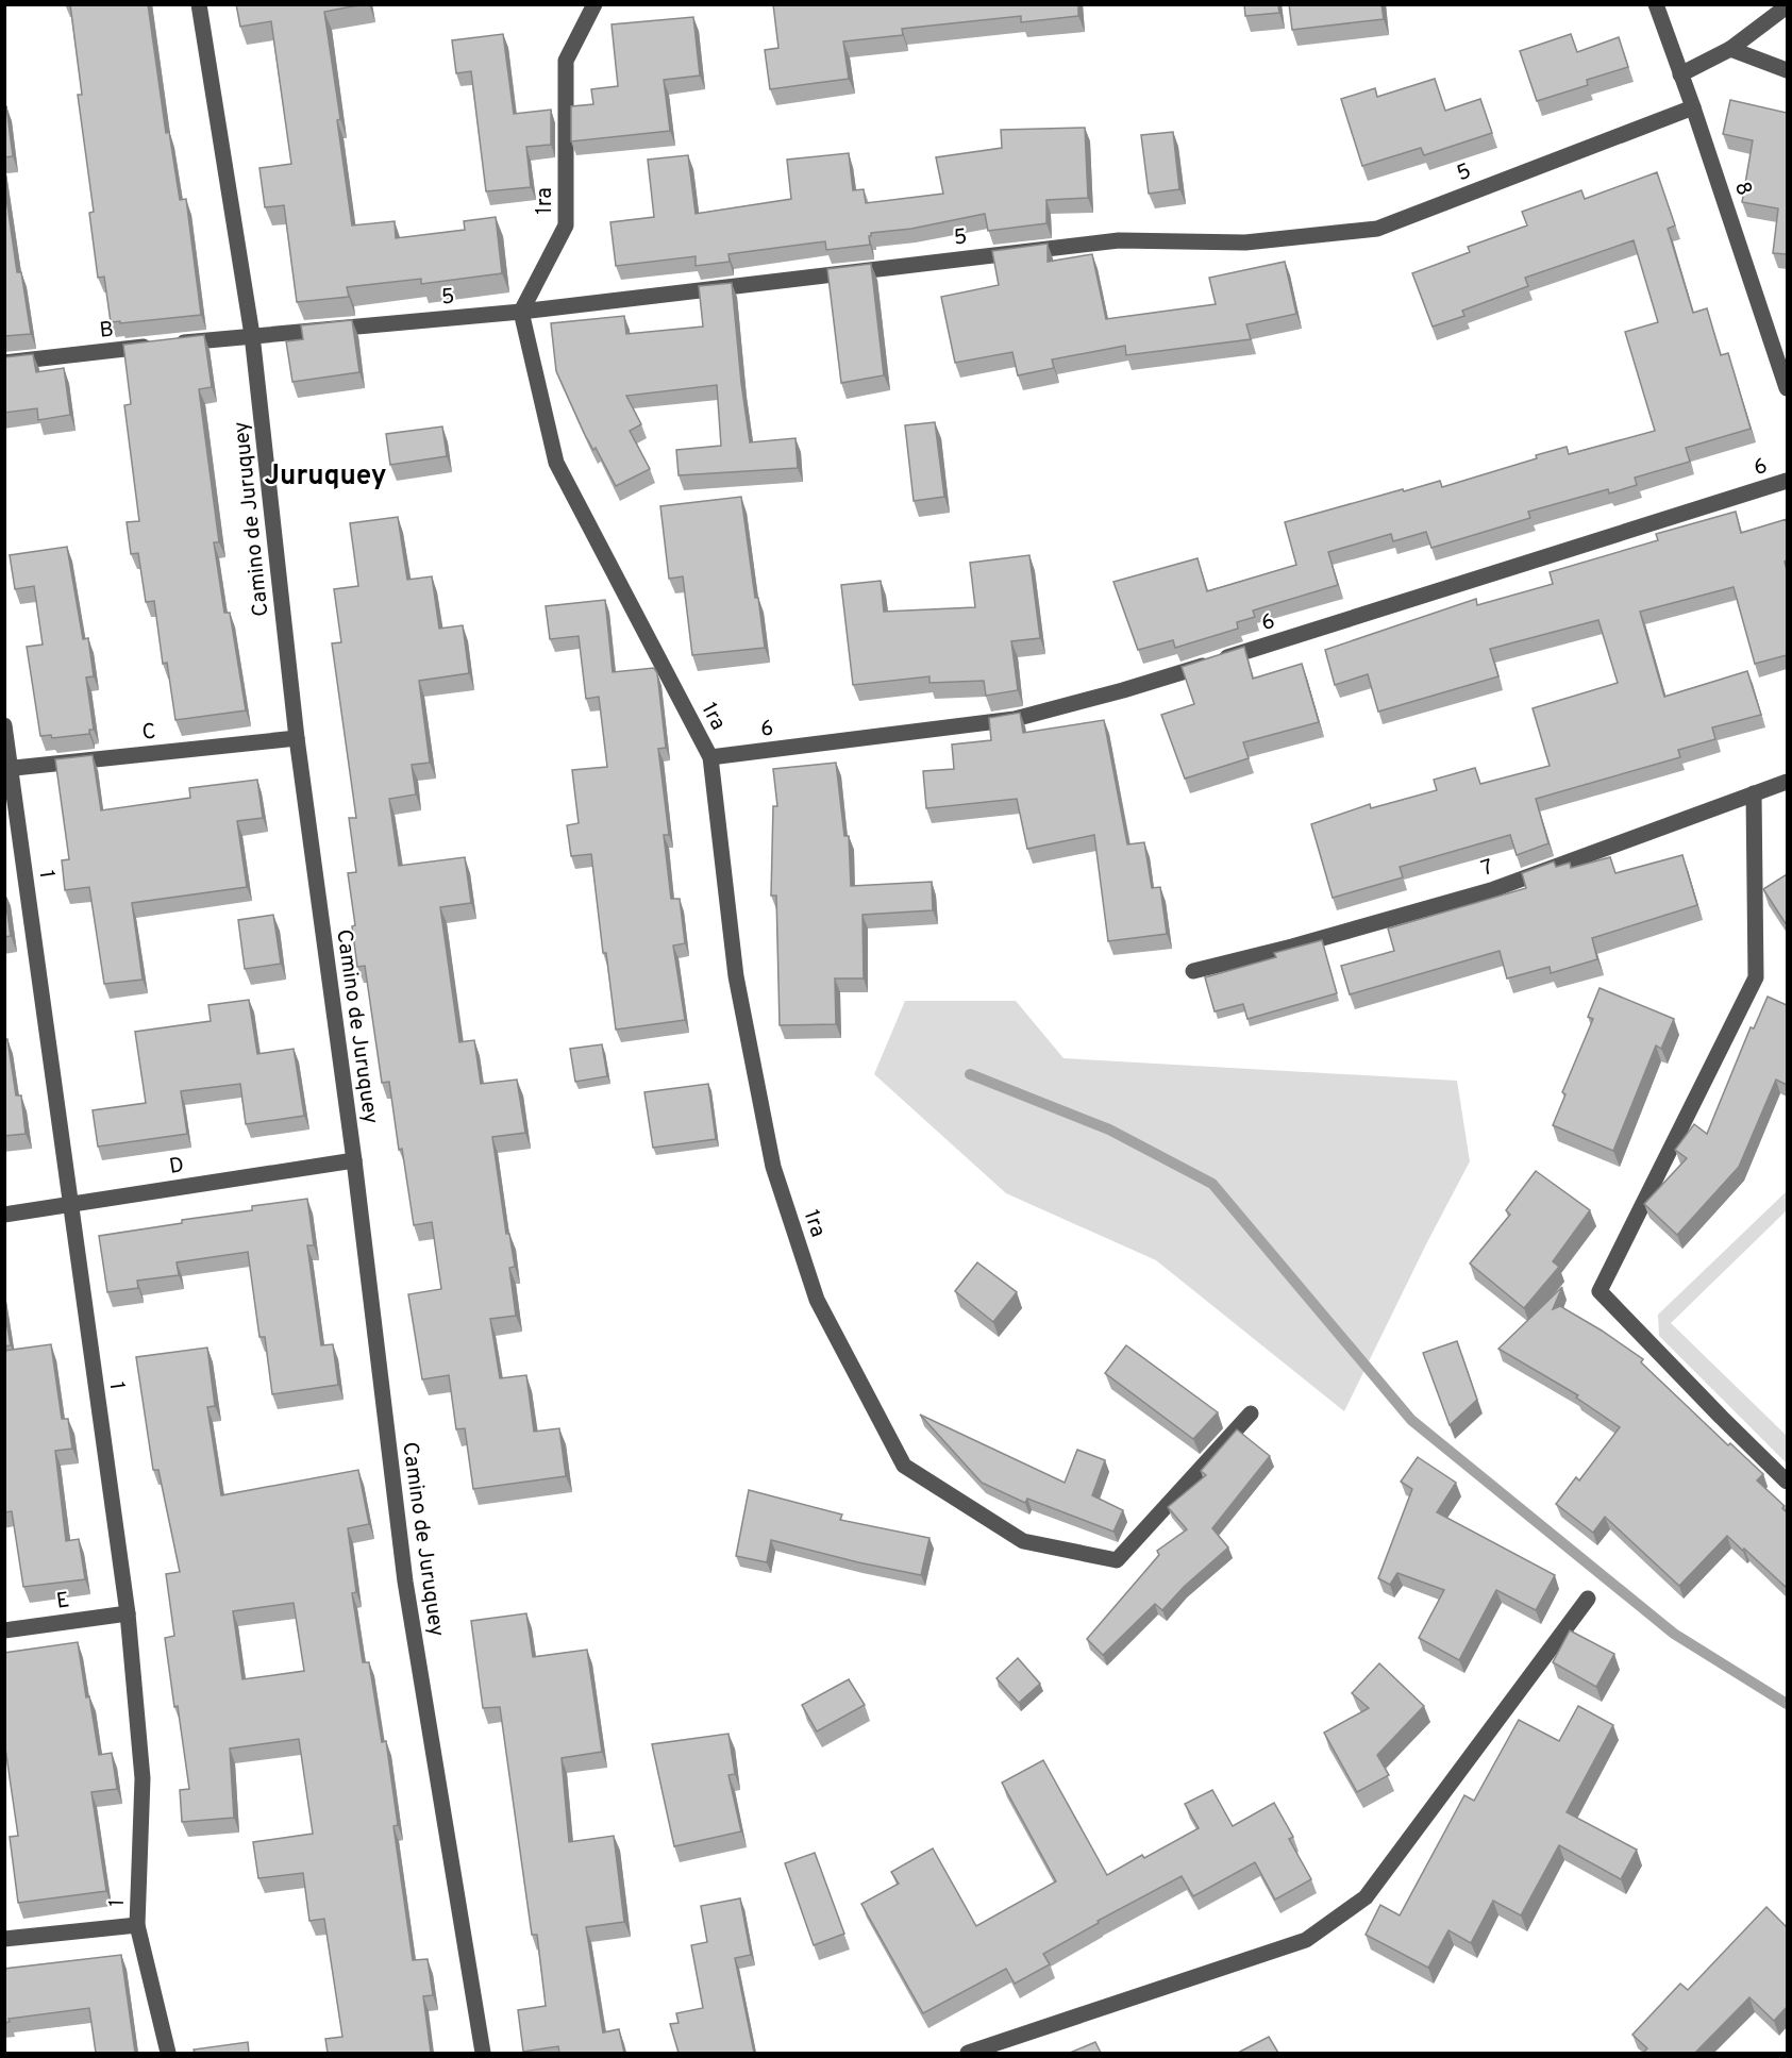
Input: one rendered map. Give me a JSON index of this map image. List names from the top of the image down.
{
  "streets": {
    "street": [
      "5",
      "8",
      "1ra",
      "B",
      "6",
      "Camino de Juruquey",
      "C",
      "7",
      "1",
      "D",
      "E"
    ]
  },
  "crossings": [
    ["5", "8"],
    ["5", "1ra"],
    ["5", "B"],
    ["5", "Camino de Juruquey"],
    ["1ra", "6"],
    ["B", "Camino de Juruquey"],
    ["Camino de Juruquey", "C"],
    ["Camino de Juruquey", "D"],
    ["C", "1"],
    ["1", "D"],
    ["1", "E"]
  ],
  "districts": ["Juruquey"]
}
